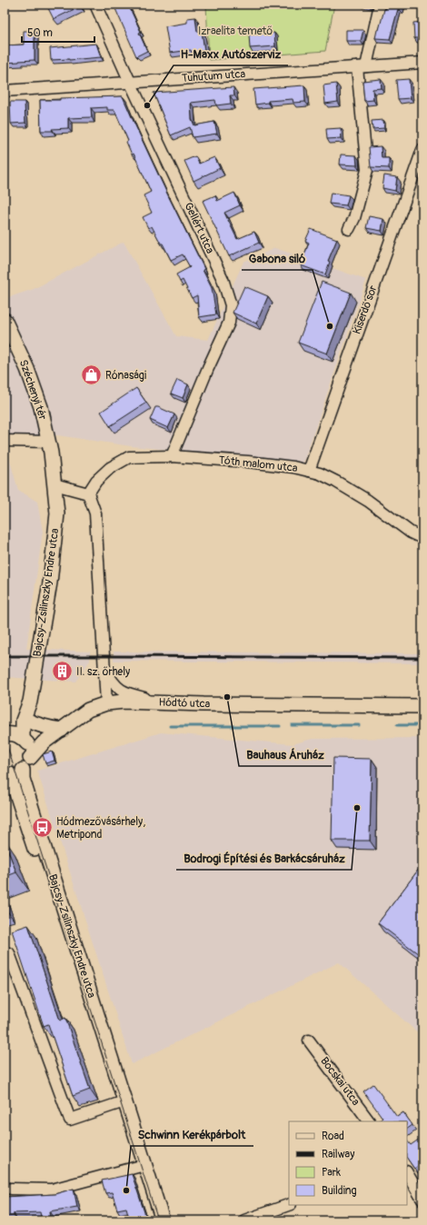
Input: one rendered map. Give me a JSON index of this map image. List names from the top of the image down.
{
  "streets": {
    "street": [
      "Tuhutum utca",
      "Gellért utca",
      "Kiserdő sor",
      "Széchenyi tér",
      "Tóth malom utca",
      "Bajcsy-Zsilinszky Endre utca",
      "Hódtó utca",
      "Bocskai utca"
    ]
  },
  "crossings": [
    ["Tuhutum utca", "Gellért utca"],
    ["Gellért utca", "Tóth malom utca"],
    ["Kiserdő sor", "Tóth malom utca"],
    ["Széchenyi tér", "Bajcsy-Zsilinszky Endre utca"],
    ["Bajcsy-Zsilinszky Endre utca", "Hódtó utca"]
  ],
  "parks": ["Izraelita temető"],
  "places": {
    "other": [
      "H-Maxx Autószerviz",
      "Gabona siló",
      "Bauhaus Áruház",
      "Bodrogi Építési és Barkácsáruház",
      "Schwinn Kerékpárbolt"
    ],
    "shop": ["Rónasági"],
    "building": ["II. sz. őrhely"],
    "bus stop": ["Hódmezővásárhely, Metripond"]
  },
  "legend": [
    "Road",
    "Railway",
    "Park",
    "Building"
  ],
  "scale_bar": "50 m"
}
